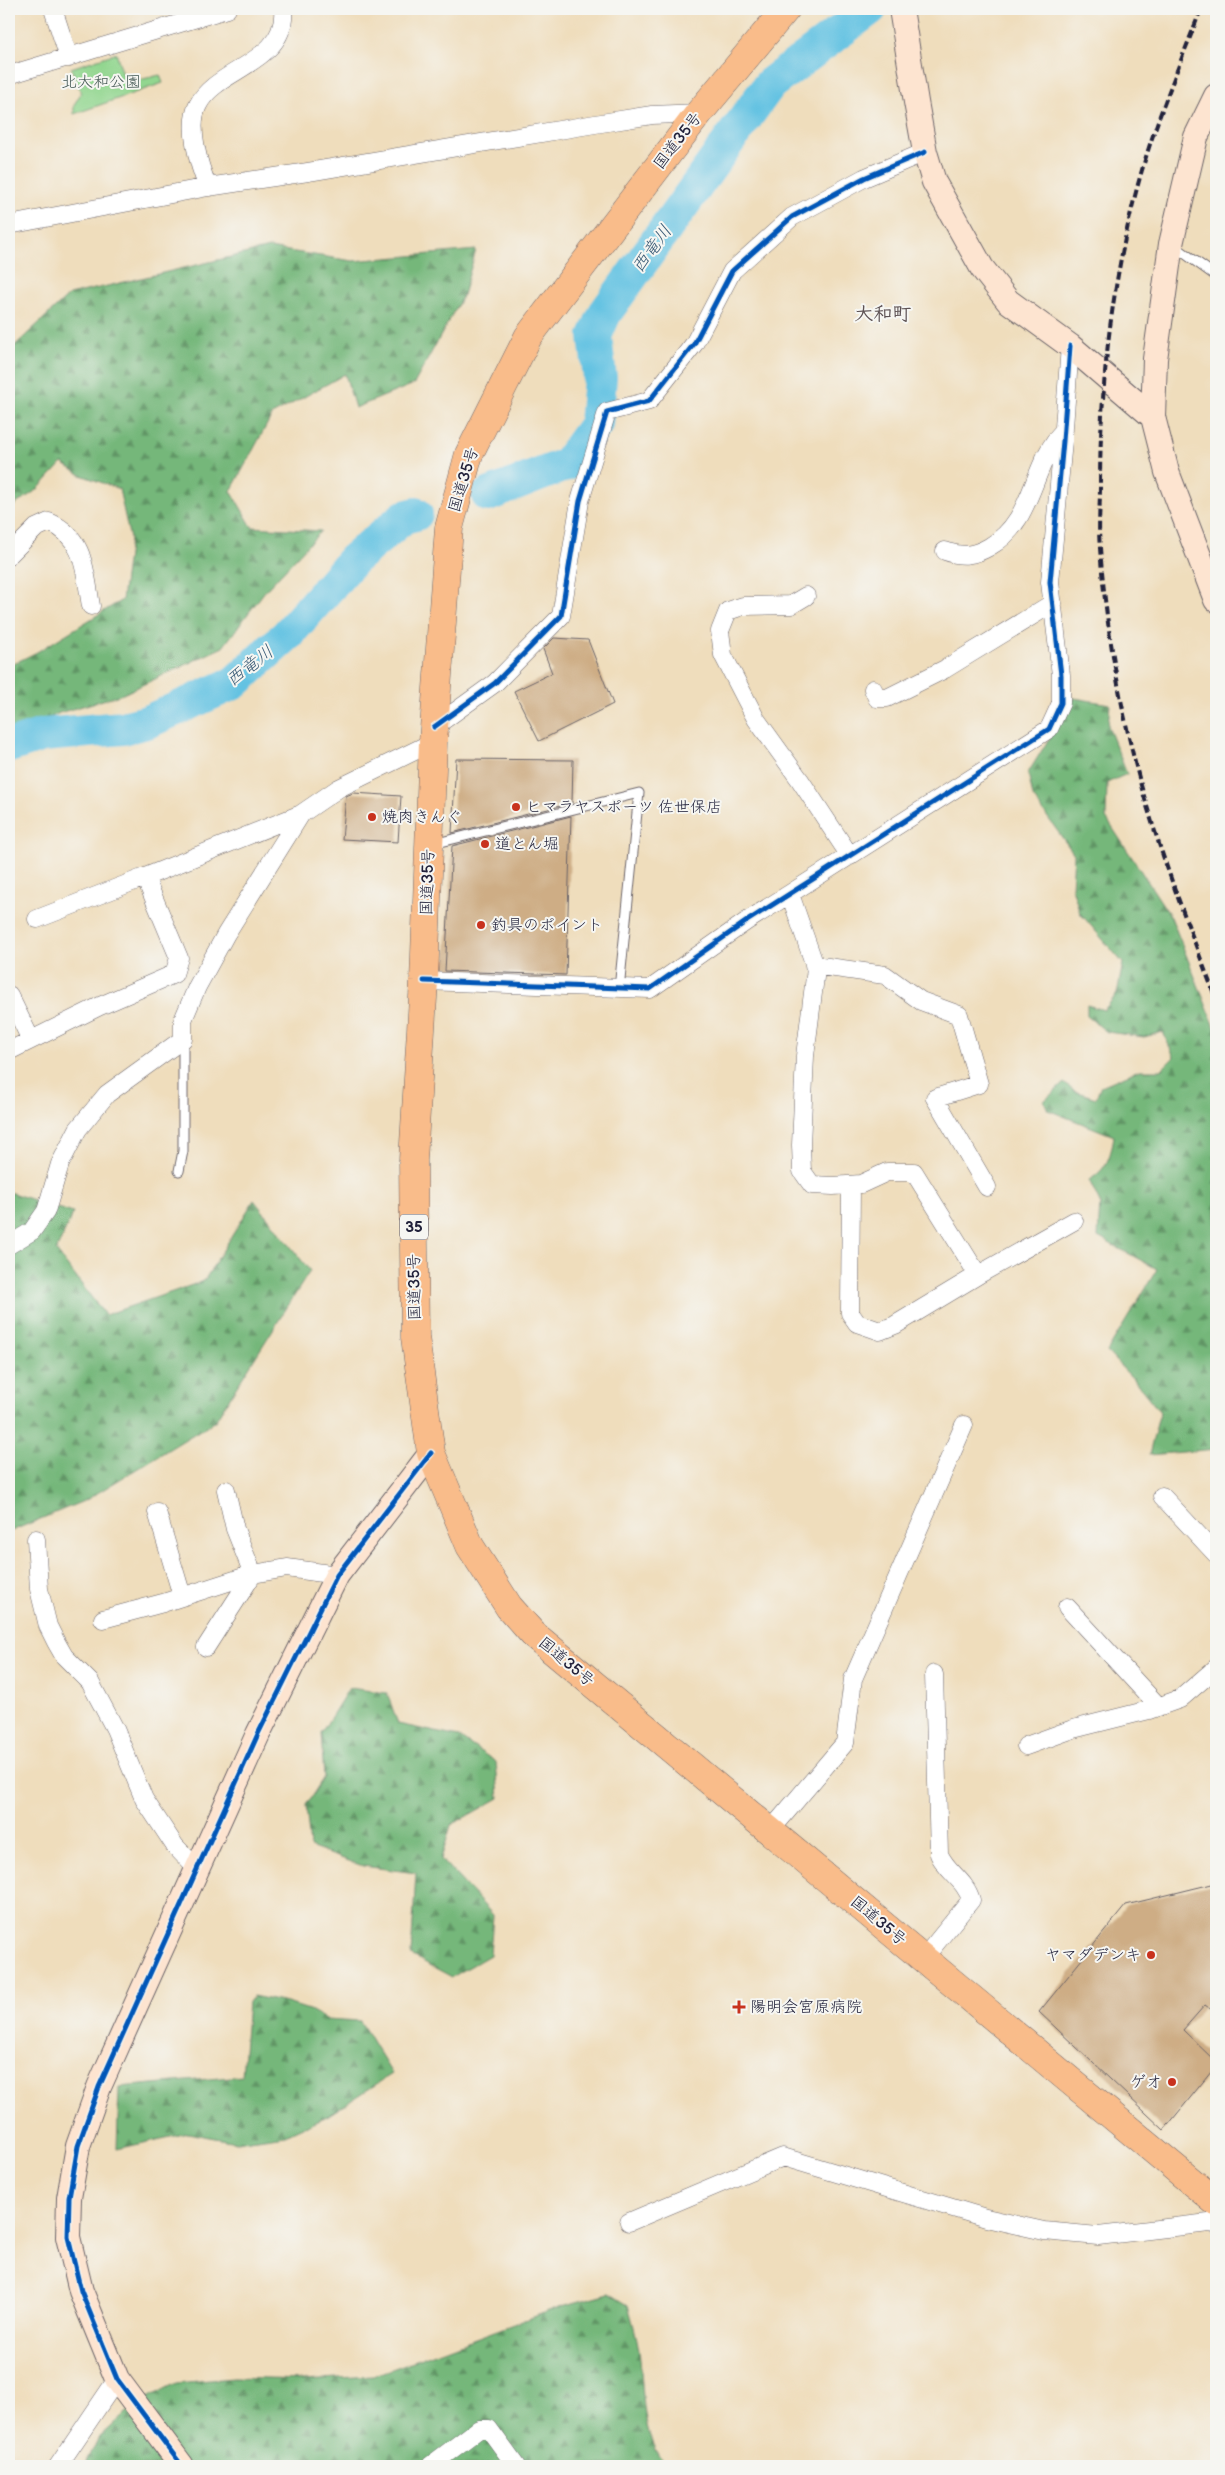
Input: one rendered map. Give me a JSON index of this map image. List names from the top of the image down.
{
  "streets": {
    "highway": ["国道35号", "35"]
  },
  "districts": ["大和町"],
  "water": ["西竜川"],
  "parks": ["北大和公園"],
  "places": {
    "other": [
      "ヒマラヤスポーツ 佐世保店",
      "焼肉きんぐ",
      "道とん堀",
      "釣具のポイント",
      "ヤマダデンキ",
      "ゲオ"
    ],
    "health": ["陽明会宮原病院"]
  }
}
